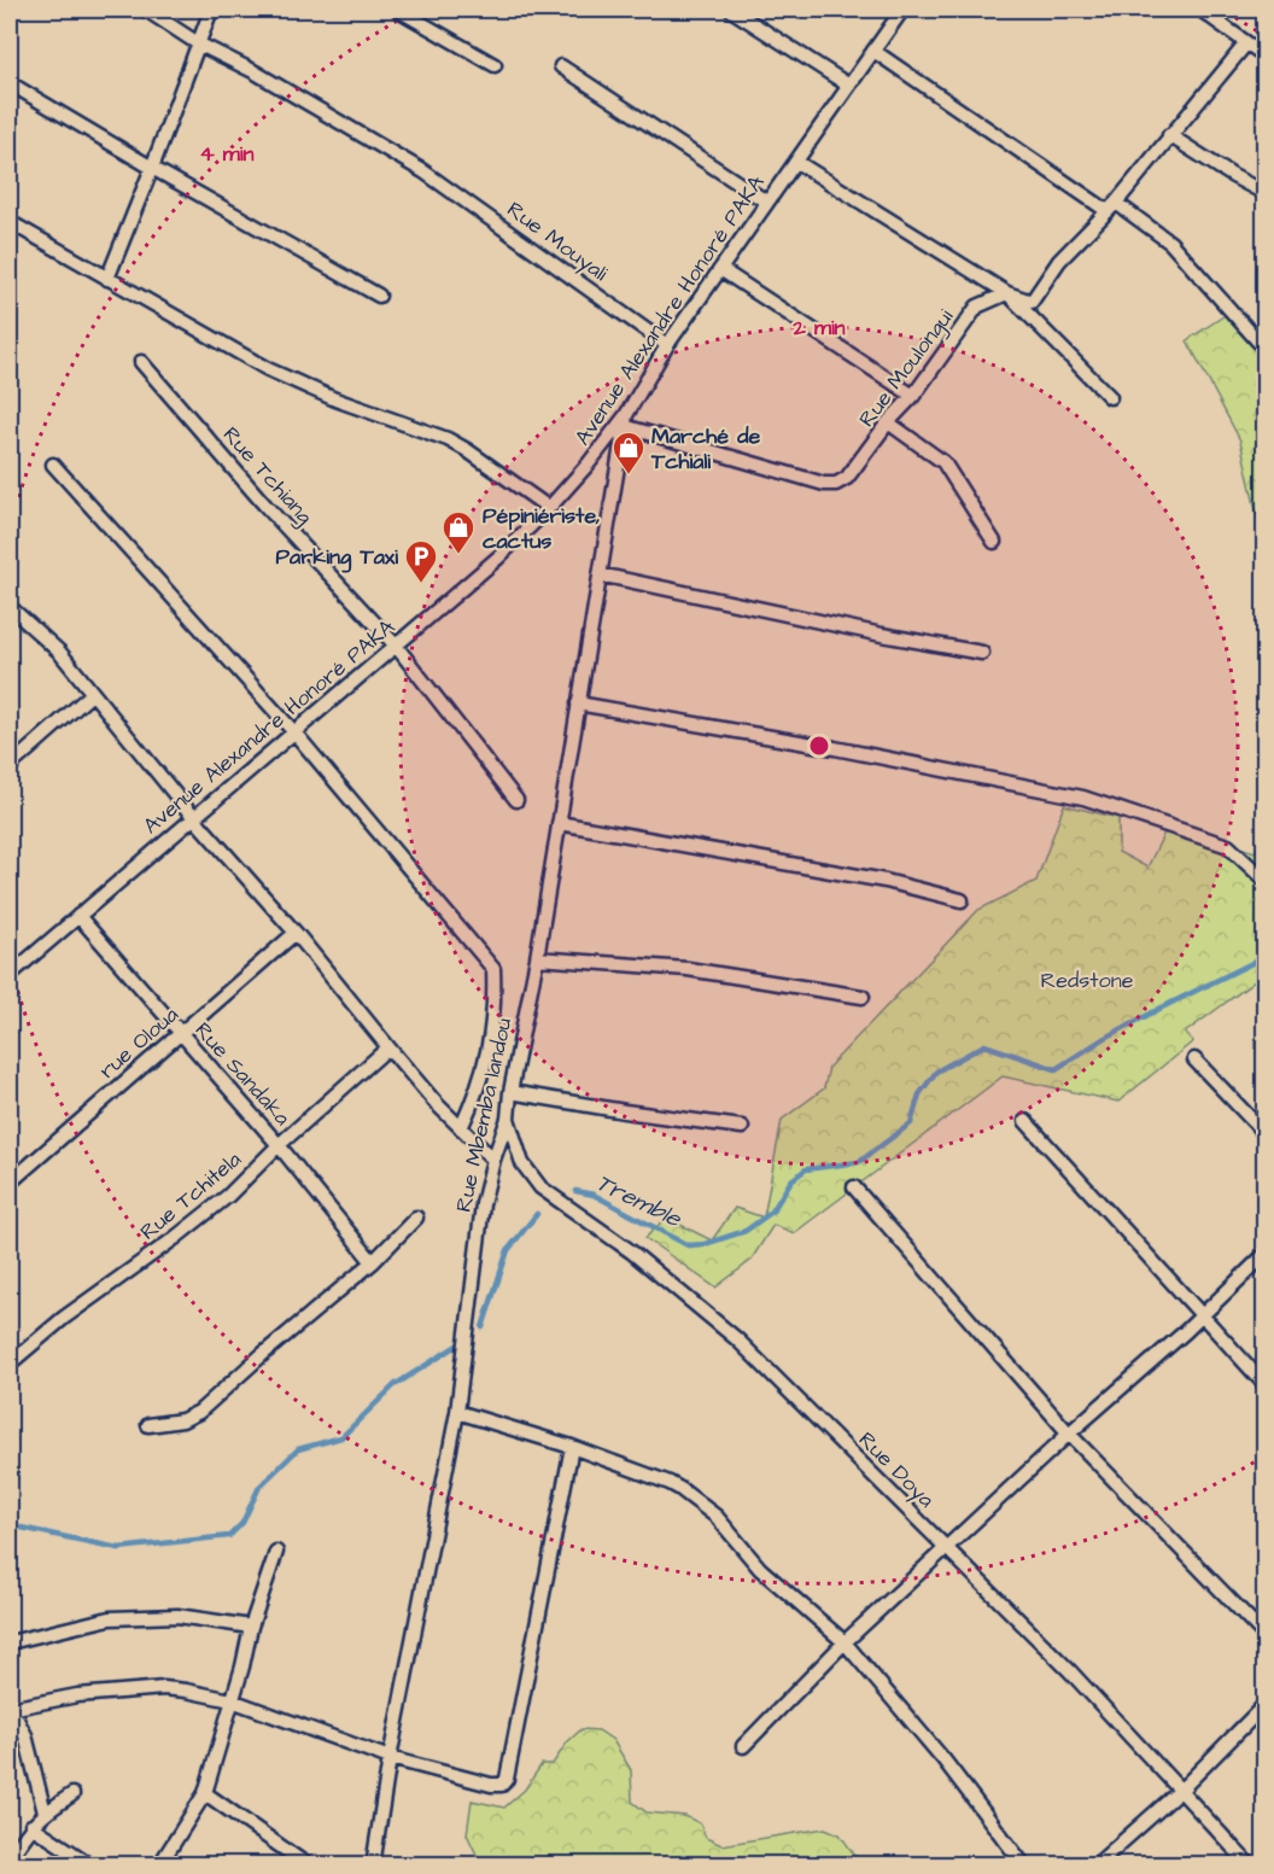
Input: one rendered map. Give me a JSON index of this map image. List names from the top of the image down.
{
  "streets": {
    "street": [
      "Rue Mouyali",
      "Avenue Alexandre Honoré PAKA",
      "Rue Moulongui",
      "Rue Tchiang",
      "rue Oloua",
      "Rue Sandaka",
      "Rue Mbemba landou",
      "Rue Tchitela",
      "Rue Doya"
    ]
  },
  "crossings": [
    ["Rue Mouyali", "Avenue Alexandre Honoré PAKA"],
    ["Avenue Alexandre Honoré PAKA", "Rue Moulongui"],
    ["Avenue Alexandre Honoré PAKA", "Rue Tchiang"],
    ["Avenue Alexandre Honoré PAKA", "Rue Sandaka"],
    ["Avenue Alexandre Honoré PAKA", "Rue Mbemba landou"],
    ["Rue Moulongui", "Rue Mbemba landou"],
    ["rue Oloua", "Rue Sandaka"],
    ["Rue Sandaka", "Rue Tchitela"],
    ["Rue Mbemba landou", "Rue Doya"]
  ],
  "water": ["Tremble"],
  "parks": ["Redstone"],
  "places": {
    "shop": ["Marché de Tchiali", "Pépiniériste, cactus"],
    "parking": ["Parking Taxi"]
  },
  "rings": ["4 min", "2 min"]
}
